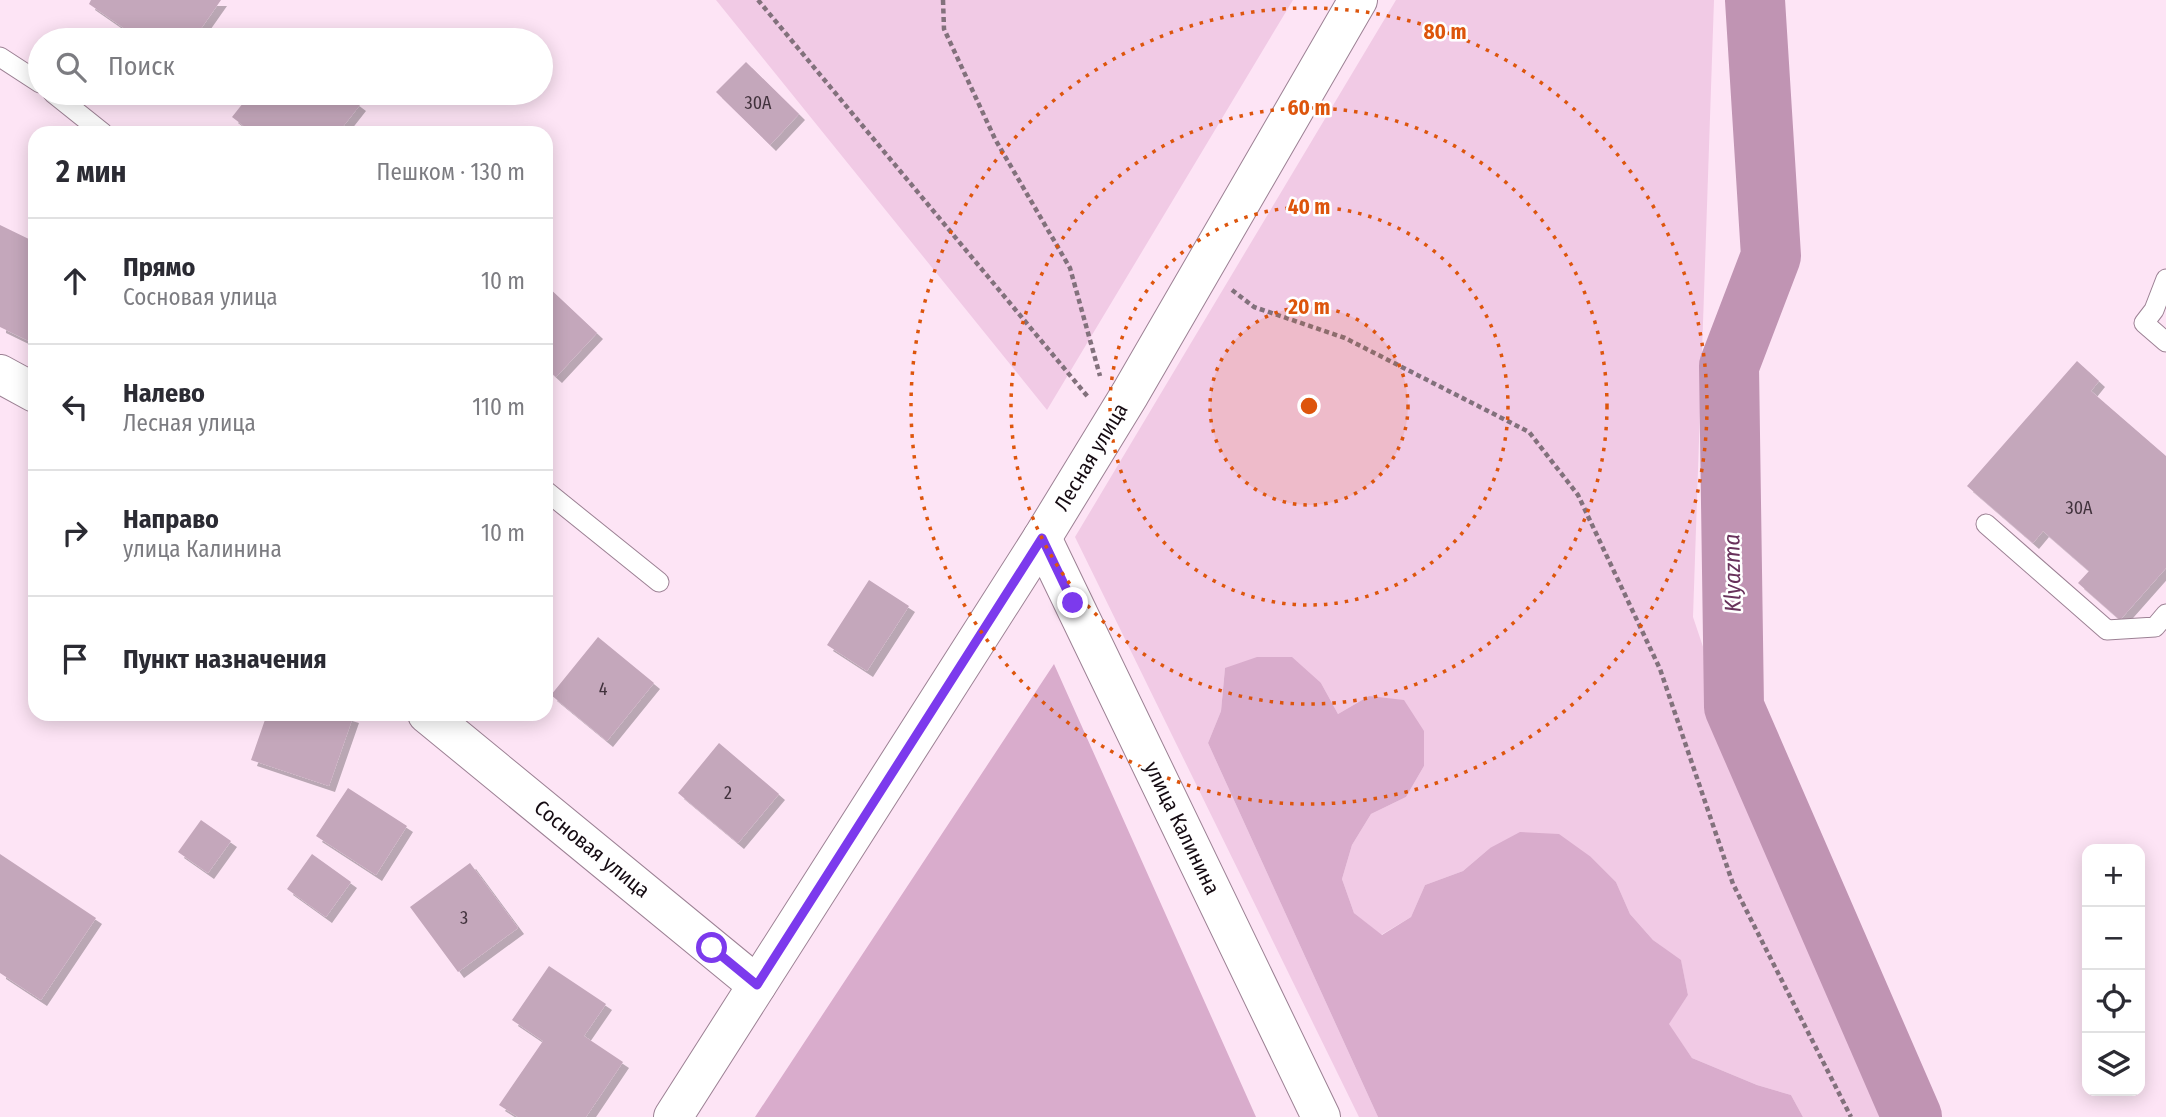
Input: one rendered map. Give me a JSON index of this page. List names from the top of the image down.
{
  "streets": {
    "street": ["Лесная улица", "улица Калинина", "Сосновая улица"]
  },
  "crossings": [
    ["Лесная улица", "улица Калинина"],
    ["Лесная улица", "Сосновая улица"]
  ],
  "water": ["Klyazma"],
  "house_numbers": [
    "30А",
    "30А",
    "4",
    "2",
    "3"
  ],
  "page": {
    "search": "Поиск",
    "heading": ["2 мин", "Пешком · 130 m"],
    "list": [
      ["Прямо", "Сосновая улица", "10 m"],
      ["Налево", "Лесная улица", "110 m"],
      ["Направо", "улица Калинина", "10 m"],
      "Пункт назначения"
    ],
    "map_buttons": ["+", "−"]
  },
  "rings": [
    "80 m",
    "60 m",
    "40 m",
    "20 m"
  ]
}
